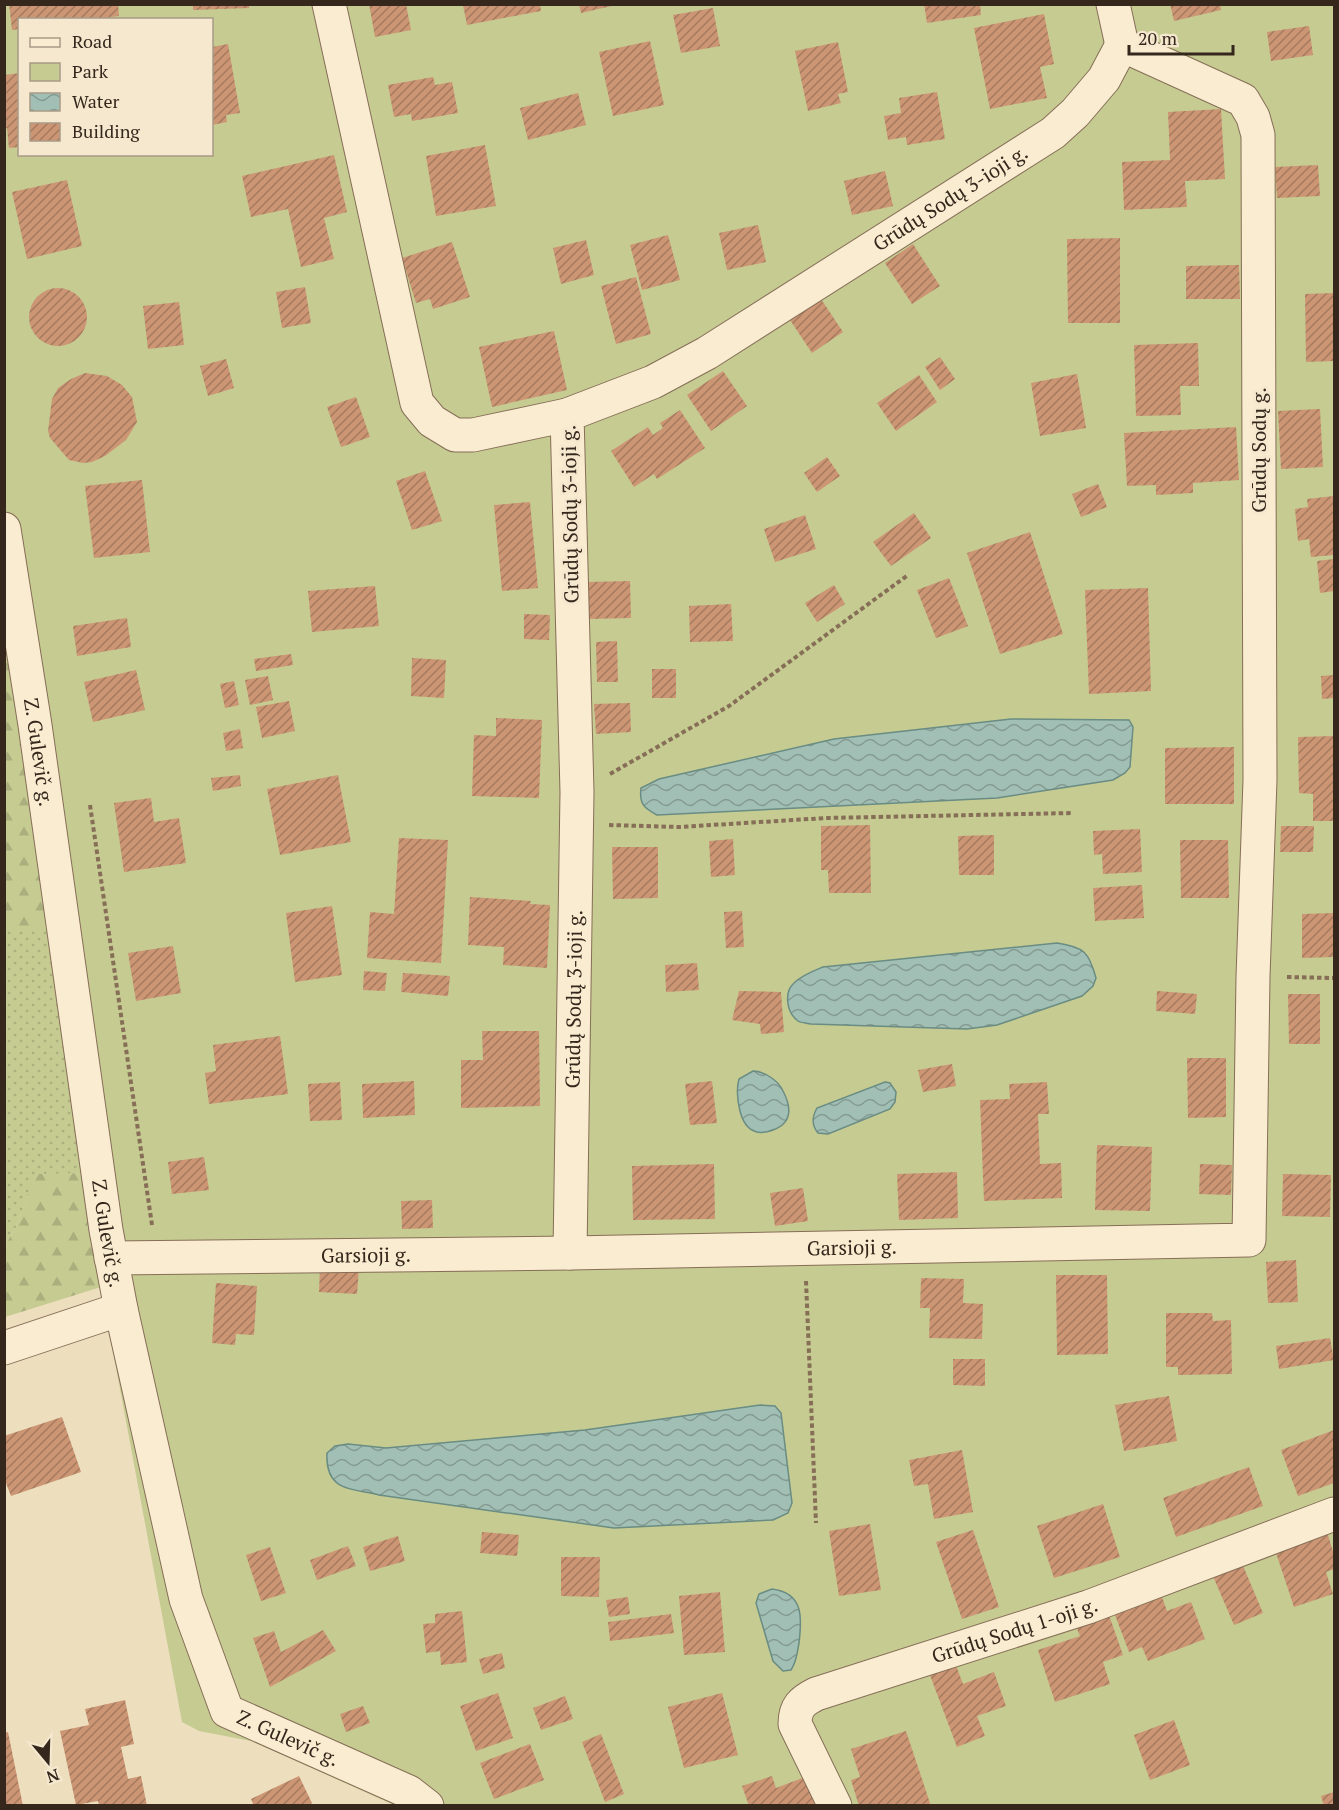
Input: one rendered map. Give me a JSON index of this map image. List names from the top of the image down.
{
  "streets": {
    "street": [
      "Grūdų Sodų 3-ioji g.",
      "Grūdų Sodų g.",
      "Z. Gulevič g.",
      "Garsioji g.",
      "Grūdų Sodų 1-oji g."
    ]
  },
  "crossings": [
    ["Grūdų Sodų 3-ioji g.", "Grūdų Sodų g."],
    ["Grūdų Sodų 3-ioji g.", "Garsioji g."],
    ["Grūdų Sodų g.", "Garsioji g."],
    ["Z. Gulevič g.", "Garsioji g."]
  ],
  "legend": [
    "Road",
    "Park",
    "Water",
    "Building"
  ],
  "scale_bar": "20 m",
  "north": "bottom"
}
